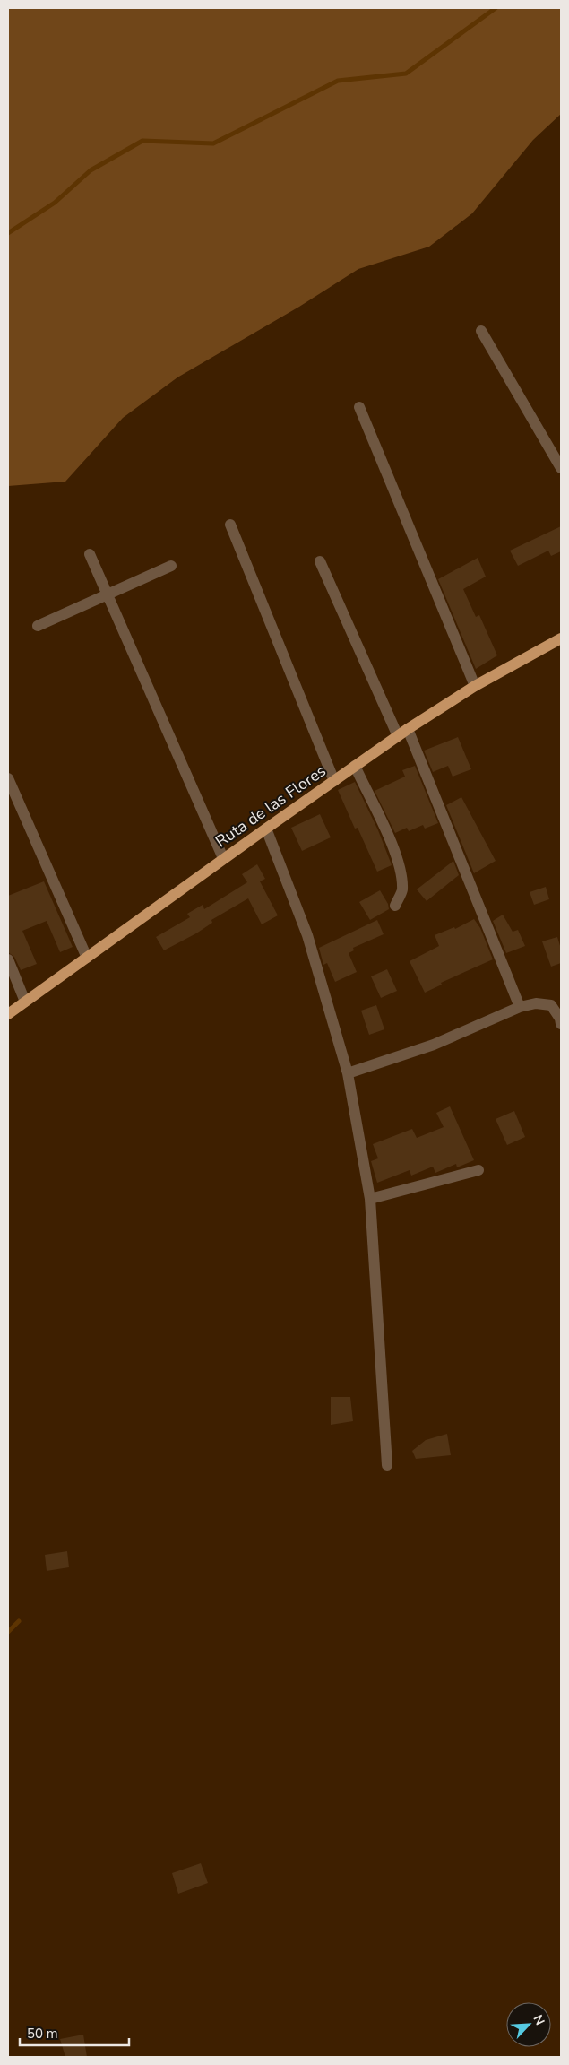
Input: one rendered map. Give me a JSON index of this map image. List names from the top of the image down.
{
  "streets": {
    "main road": ["Ruta de las Flores"]
  },
  "scale_bar": "50 m",
  "north": "top right"
}
